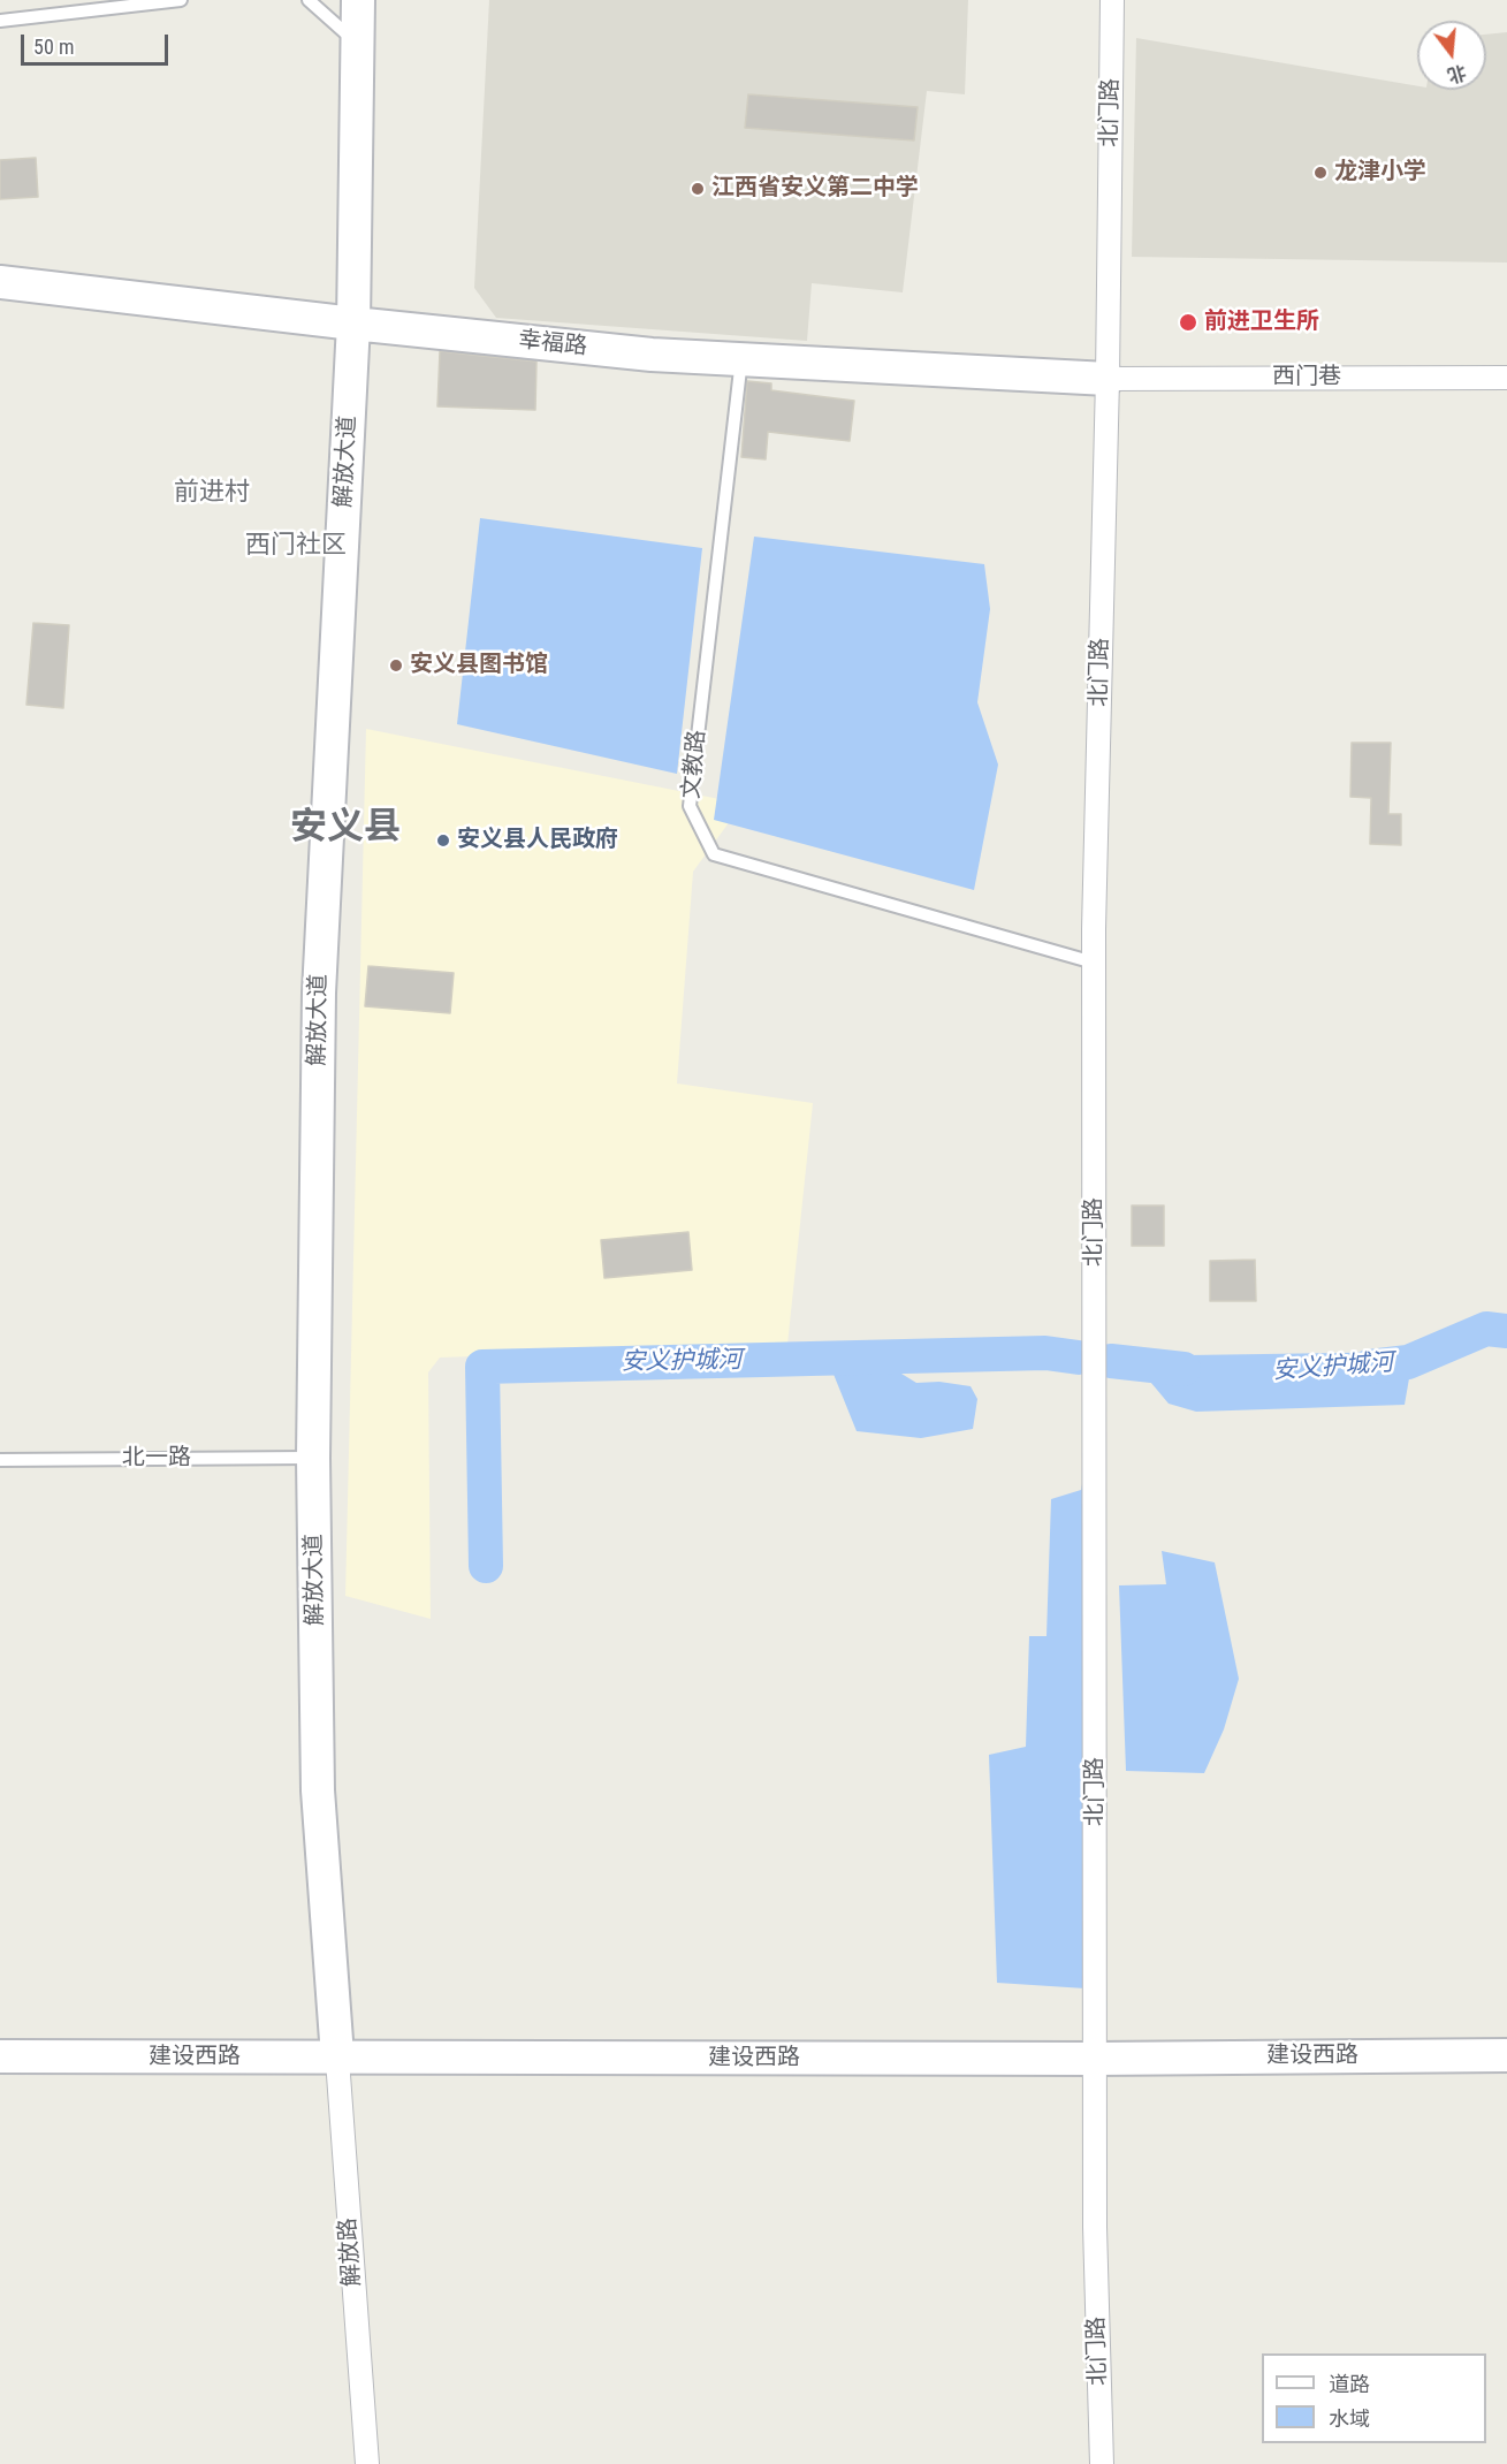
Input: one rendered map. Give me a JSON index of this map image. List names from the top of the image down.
{
  "streets": {
    "street": [
      "北门路",
      "幸福路",
      "西门巷",
      "解放大道",
      "建设西路",
      "解放路"
    ],
    "lane": ["文教路", "北一路"]
  },
  "crossings": [
    ["北门路", "幸福路"],
    ["北门路", "西门巷"],
    ["北门路", "文教路"],
    ["北门路", "建设西路"],
    ["幸福路", "西门巷"],
    ["幸福路", "解放大道"],
    ["幸福路", "文教路"],
    ["解放大道", "北一路"],
    ["解放大道", "建设西路"],
    ["解放大道", "解放路"],
    ["建设西路", "解放路"]
  ],
  "districts": ["前进村", "西门社区", "安义县"],
  "water": ["安义护城河"],
  "places": [
    "龙津小学",
    "江西省安义第二中学",
    "前进卫生所",
    "安义县图书馆",
    "安义县人民政府"
  ],
  "legend": ["道路", "水域"],
  "scale_bar": "50 m",
  "north": "bottom"
}
